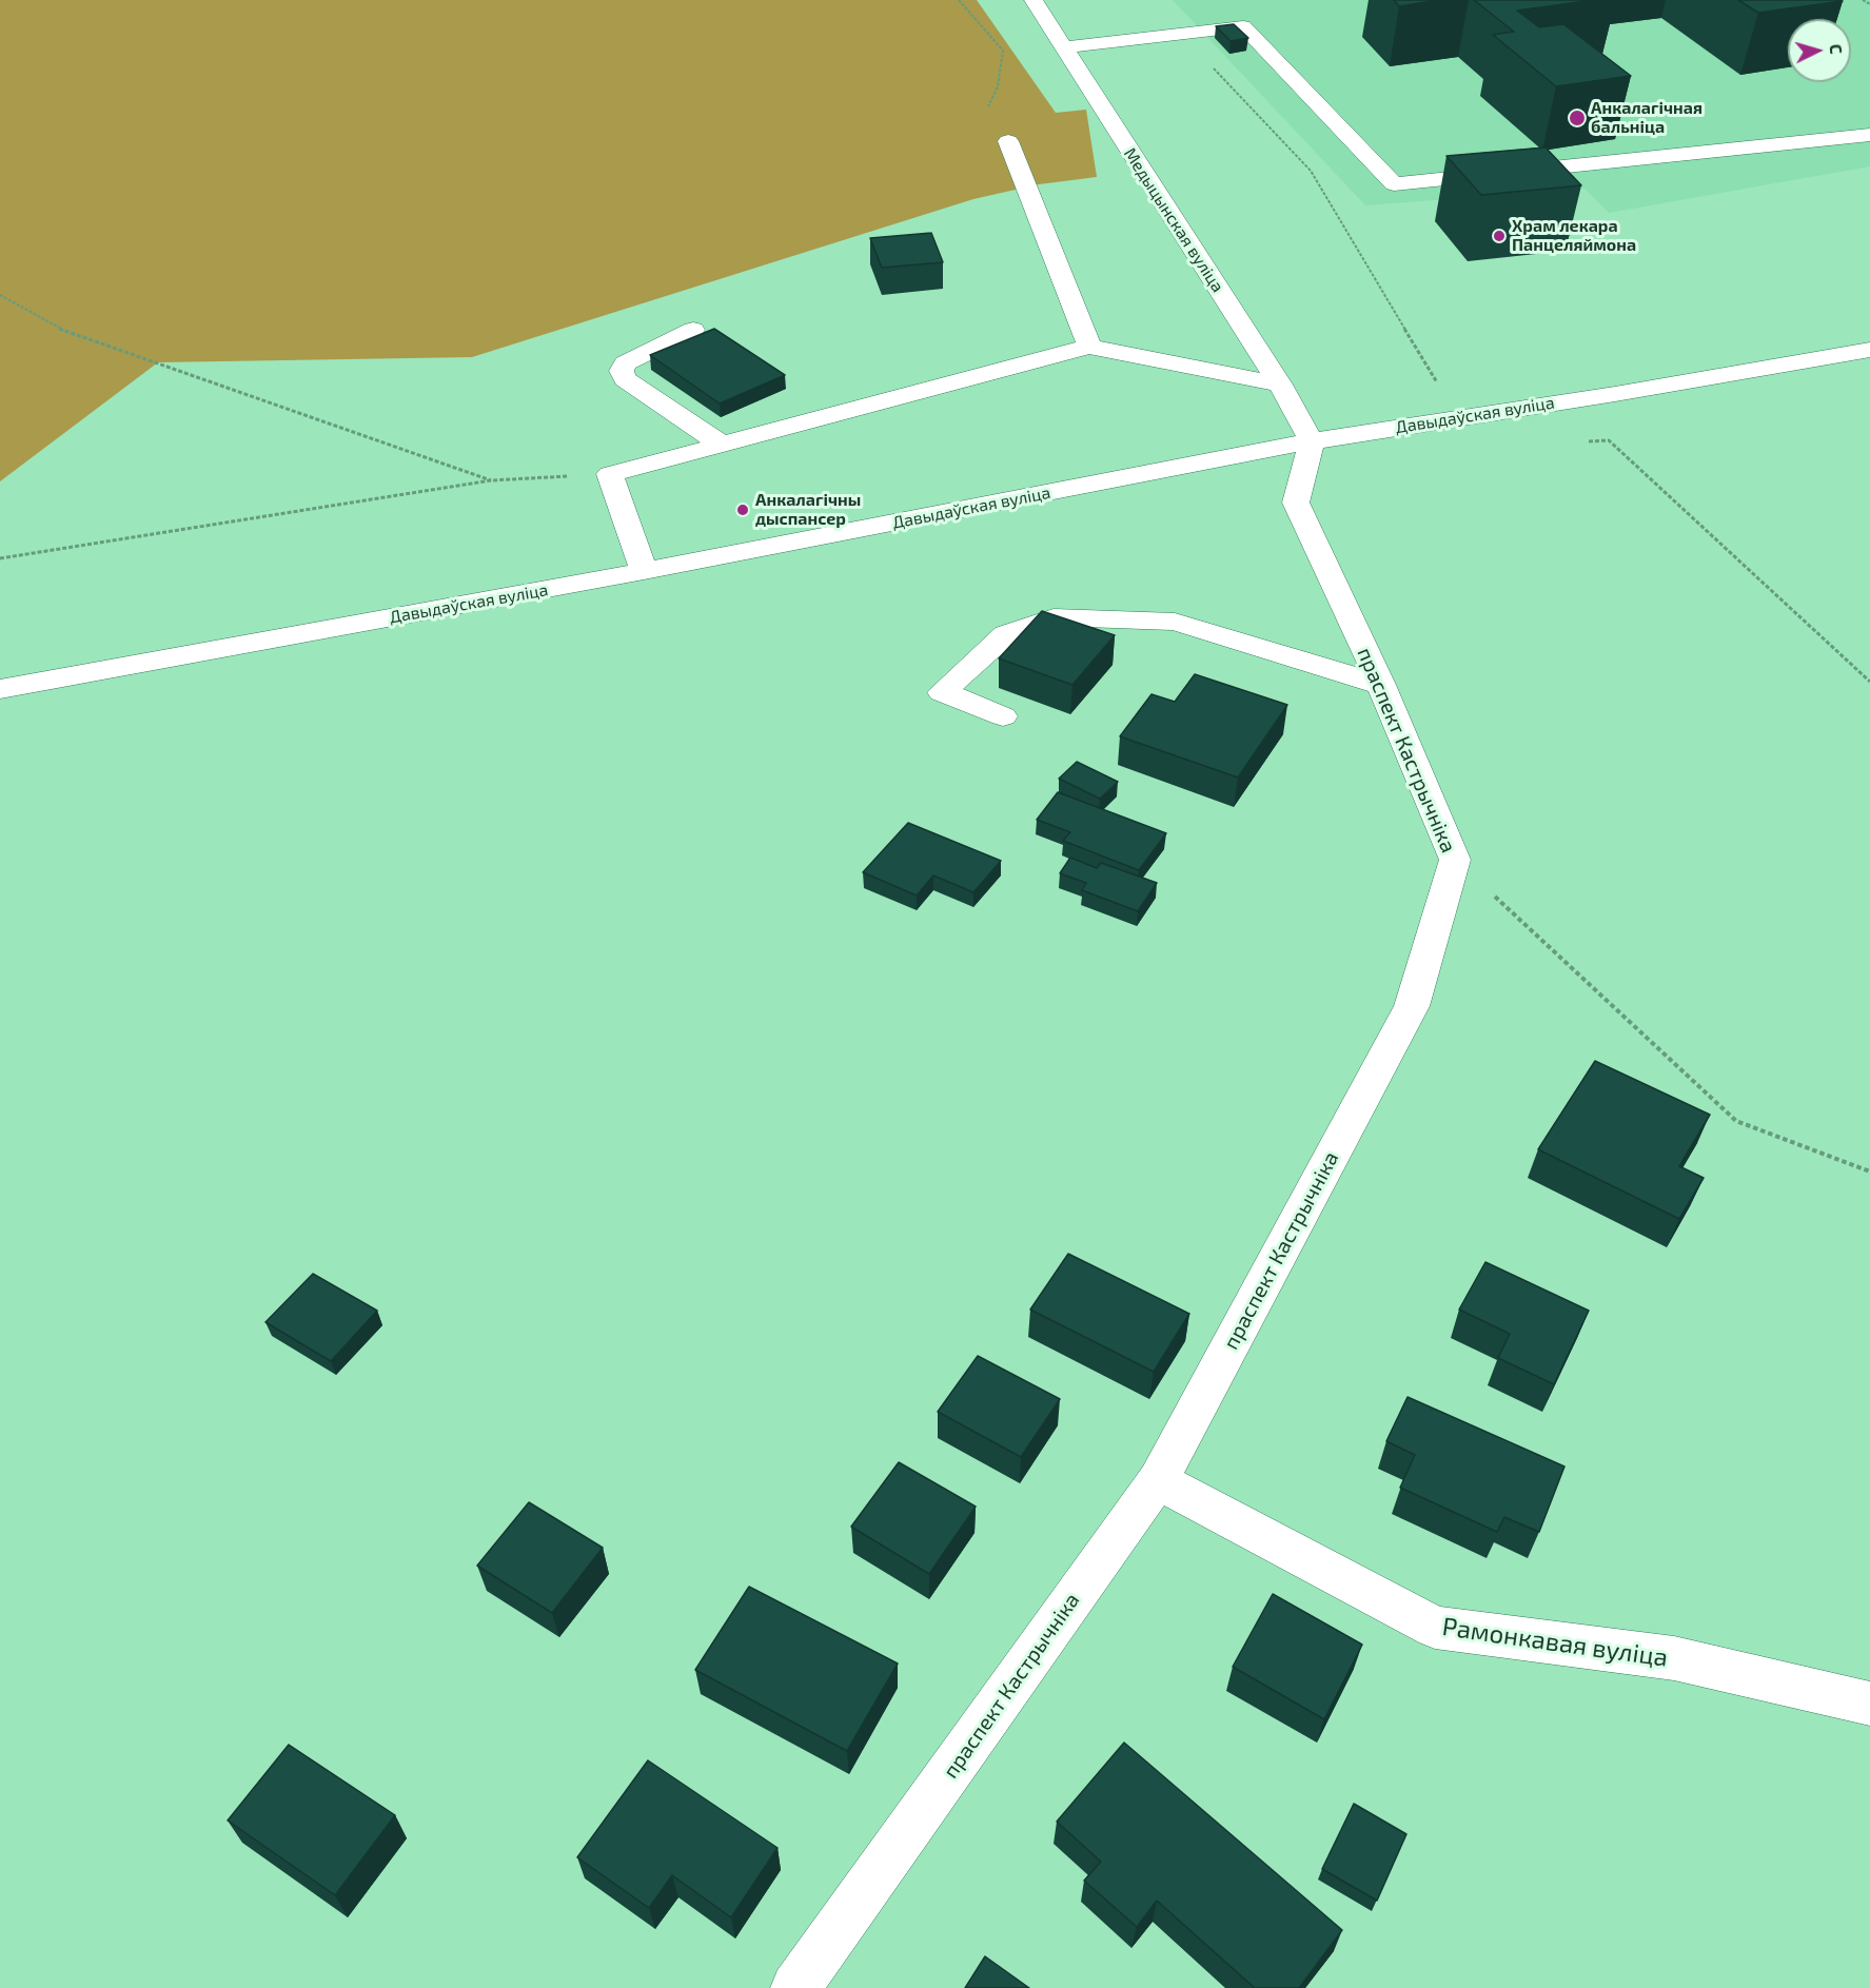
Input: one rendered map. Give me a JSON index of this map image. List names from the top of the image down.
{
  "streets": {
    "street": [
      "Медыцынская вуліца",
      "Давыдаўская вуліца",
      "праспект Кастрычніка",
      "Рамонкавая вуліца"
    ]
  },
  "crossings": [
    ["Медыцынская вуліца", "Давыдаўская вуліца"],
    ["Медыцынская вуліца", "праспект Кастрычніка"],
    ["Давыдаўская вуліца", "праспект Кастрычніка"],
    ["праспект Кастрычніка", "Рамонкавая вуліца"]
  ],
  "places": ["Анкалагічная бальніца", "Храм лекара Панцеляймона", "Анкалагічны дыспансер"],
  "north": "right"
}
